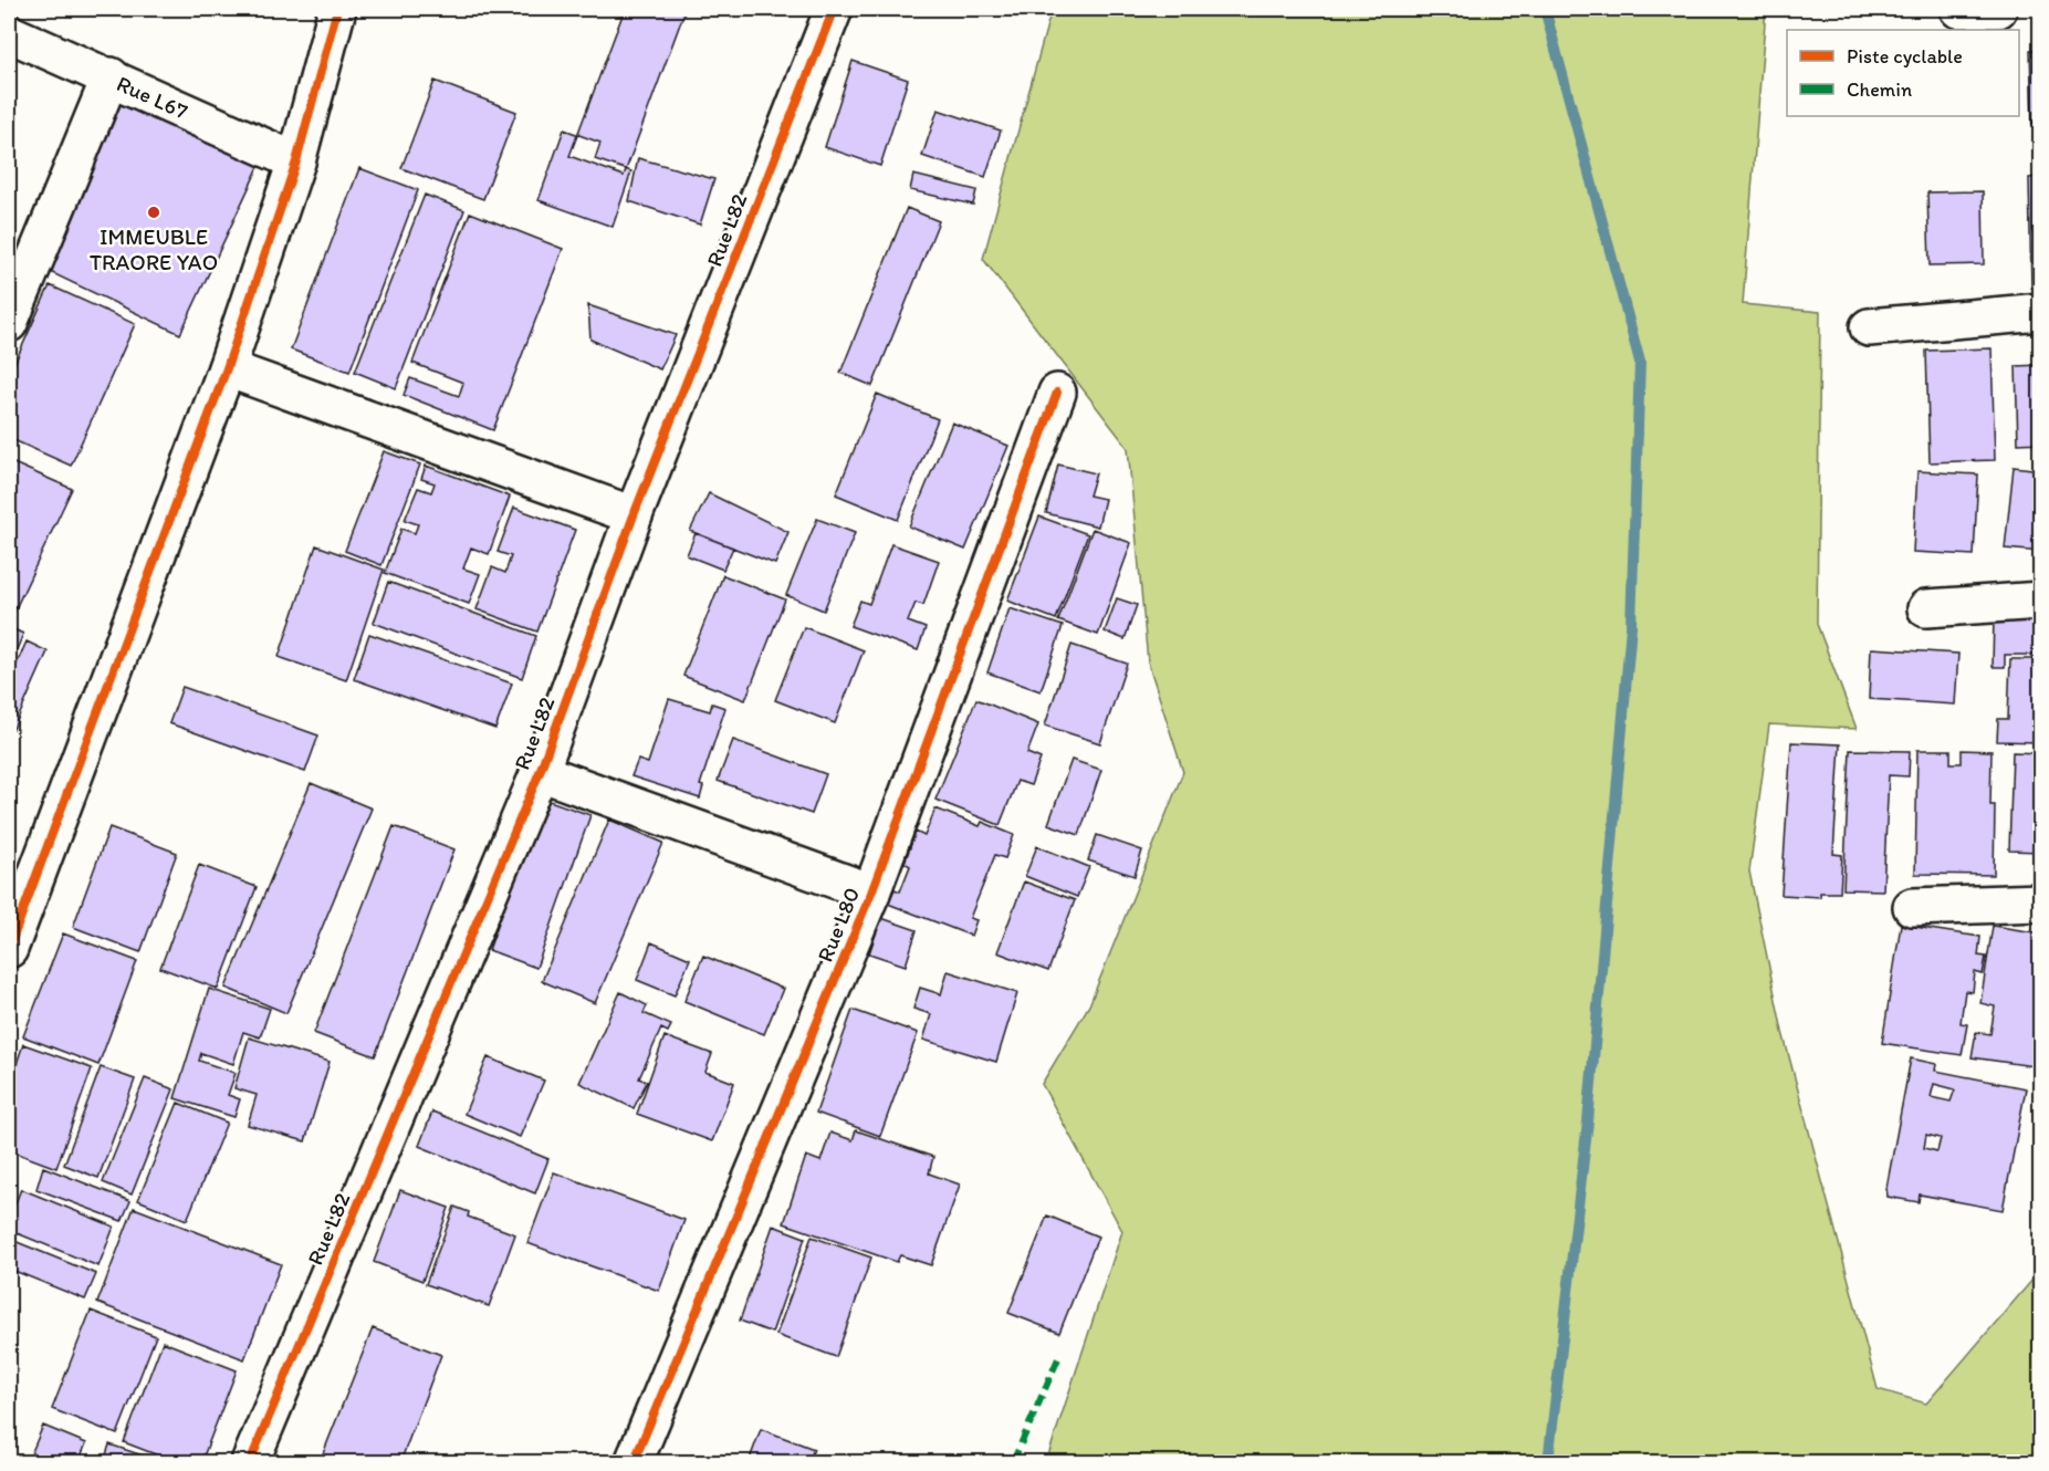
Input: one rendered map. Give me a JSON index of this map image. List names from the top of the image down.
{
  "streets": {
    "street": ["Rue L67", "Rue L82", "Rue L80"]
  },
  "places": ["IMMEUBLE TRAORE YAO"],
  "legend": ["Piste cyclable", "Chemin"]
}
